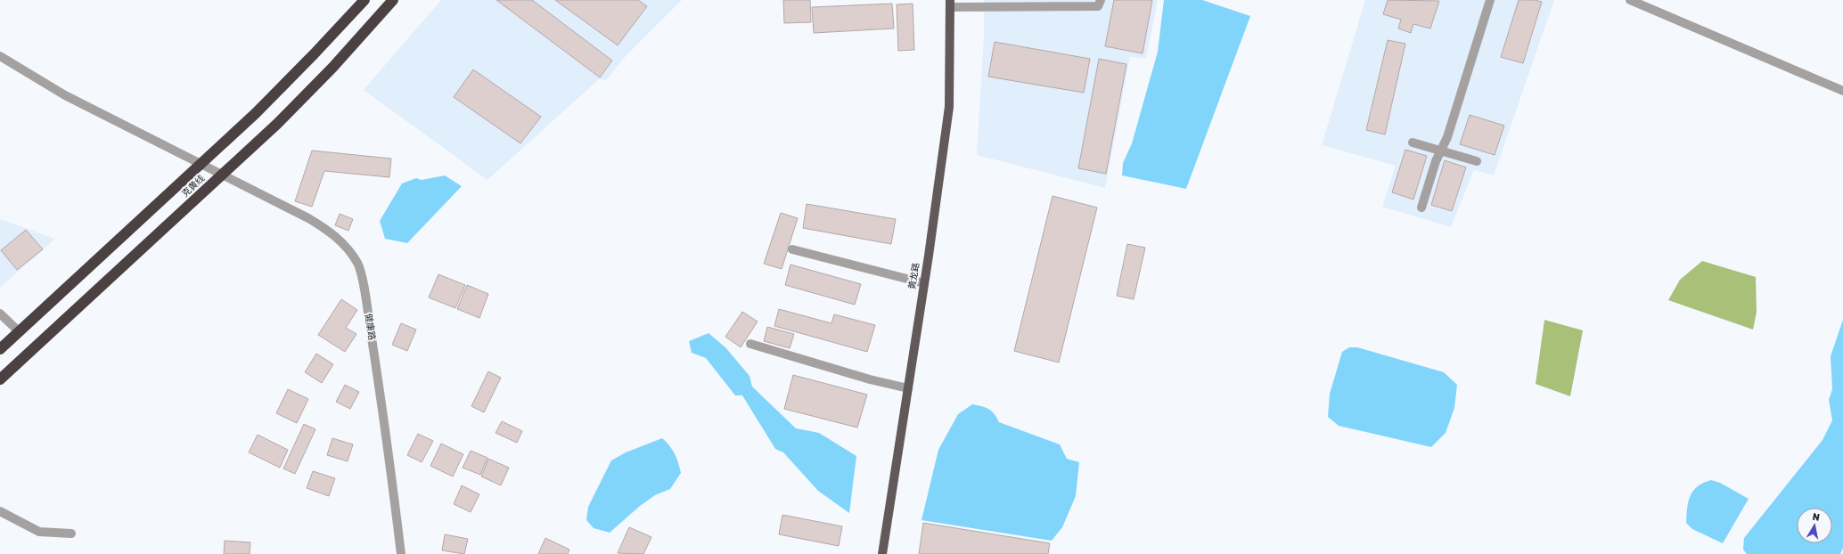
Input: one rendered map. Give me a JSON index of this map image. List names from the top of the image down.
{
  "streets": {
    "highway": ["克黄线"],
    "main road": ["黄龙路"],
    "street": ["健康路"]
  },
  "crossings": [
    ["克黄线", "健康路"]
  ],
  "north": "top"
}
